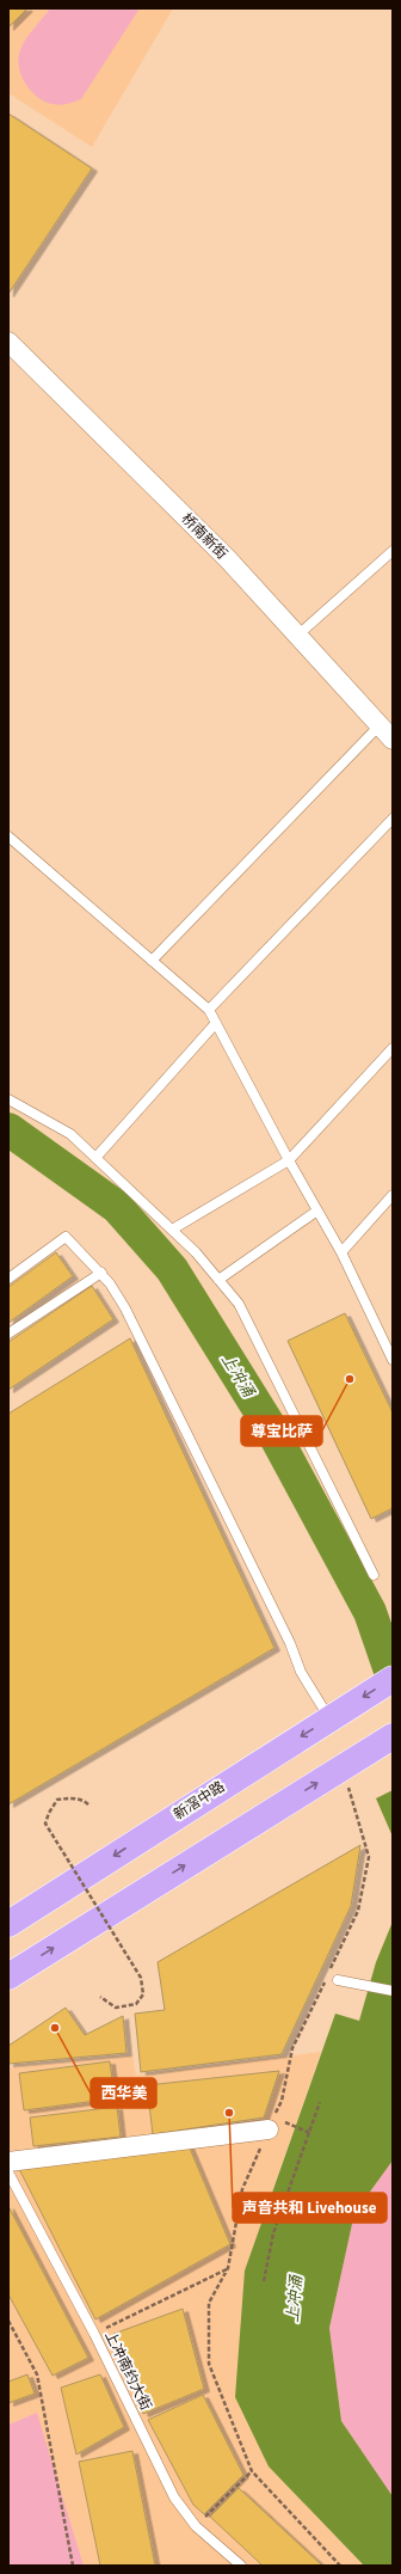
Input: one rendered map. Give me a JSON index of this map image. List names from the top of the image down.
{
  "streets": {
    "highway": ["新滘中路"],
    "street": ["桥南新街"],
    "lane": ["上冲南约大街"]
  },
  "water": ["上冲涌"],
  "places": ["尊宝比萨", "西华美", "声音共和 Livehouse"]
}
